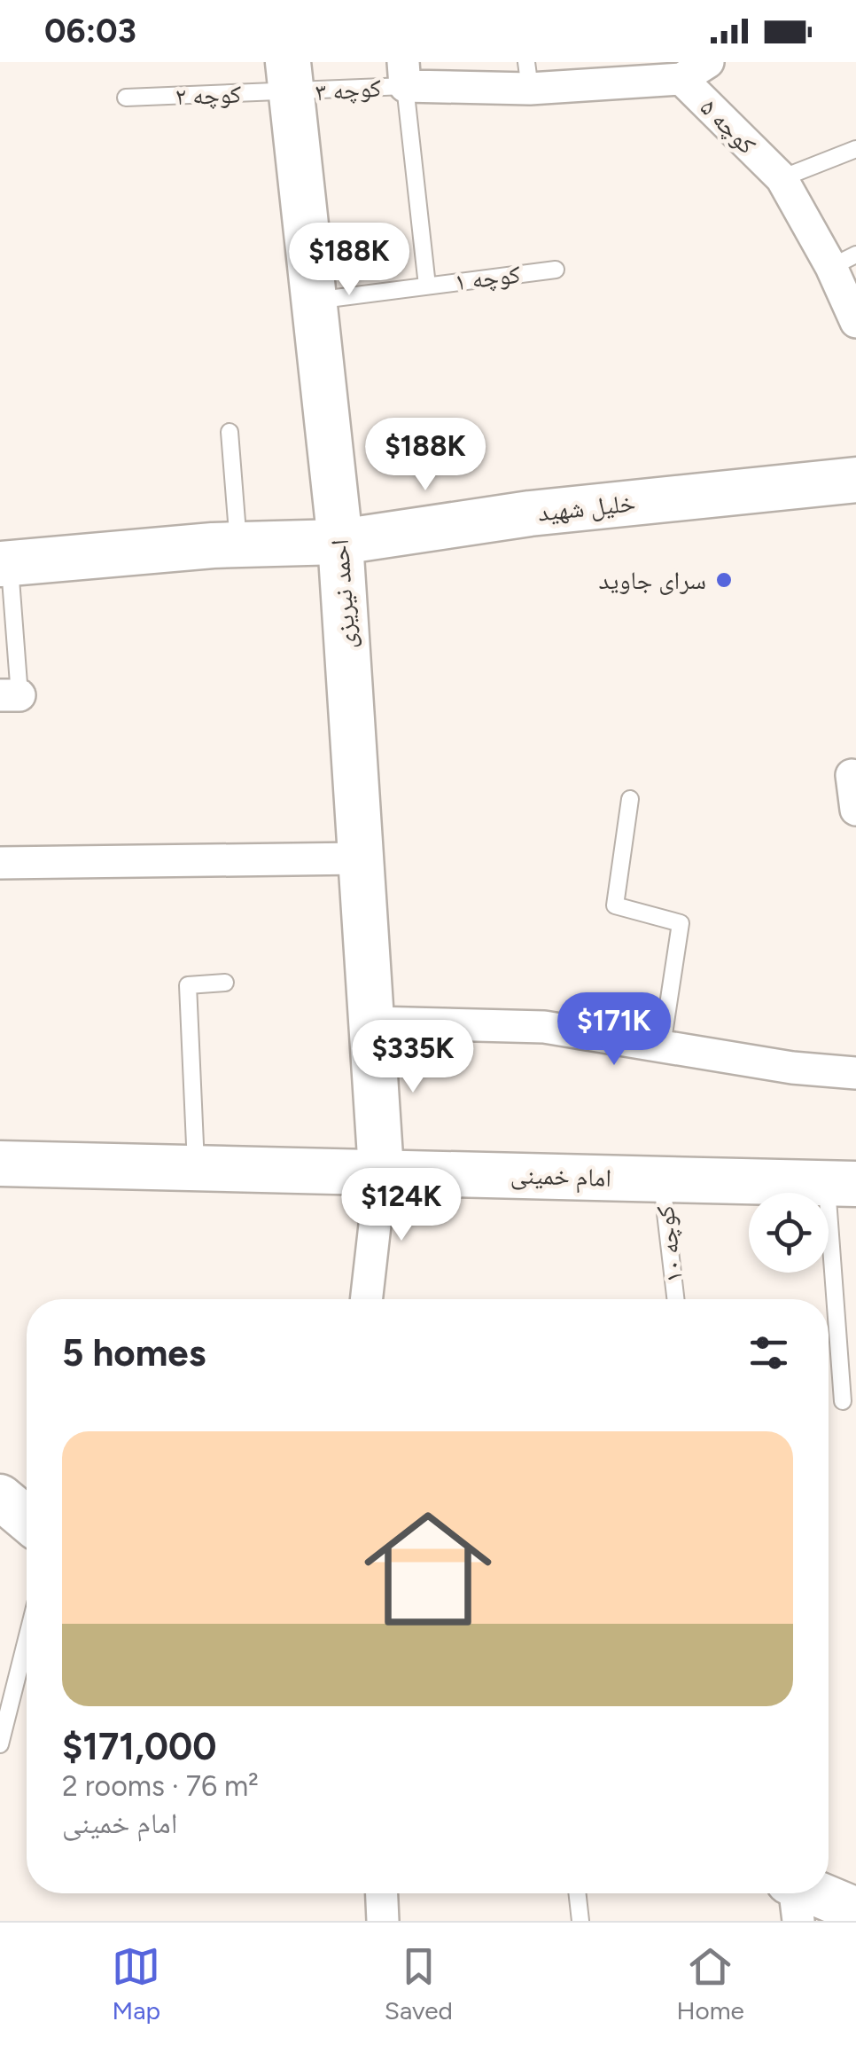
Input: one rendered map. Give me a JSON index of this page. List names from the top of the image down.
{
  "streets": {
    "street": [
      "کوچه ۵",
      "خلیل شهید",
      "احمد نیریزی",
      "امام خمینی"
    ],
    "lane": [
      "کوچه ۳",
      "کوچه ۲",
      "کوچه ۱",
      "کوچه ۱۰"
    ]
  },
  "crossings": [
    ["کوچه ۳", "کوچه ۲"],
    ["کوچه ۳", "کوچه ۵"],
    ["کوچه ۳", "احمد نیریزی"],
    ["کوچه ۲", "احمد نیریزی"],
    ["کوچه ۱", "احمد نیریزی"],
    ["خلیل شهید", "احمد نیریزی"],
    ["احمد نیریزی", "امام خمینی"],
    ["امام خمینی", "کوچه ۱۰"]
  ],
  "places": ["سرای جاوید"],
  "page": {
    "status": "06:03",
    "price": [
      "$188K",
      "$188K",
      "$171K",
      "$335K",
      "$124K"
    ],
    "heading": "5 homes",
    "list": [
      {
        "name": "$171,000",
        "note": "2 rooms · 76 m² · امام خمینی"
      }
    ],
    "tabs": ["Map", "Saved", "Home"]
  }
}
